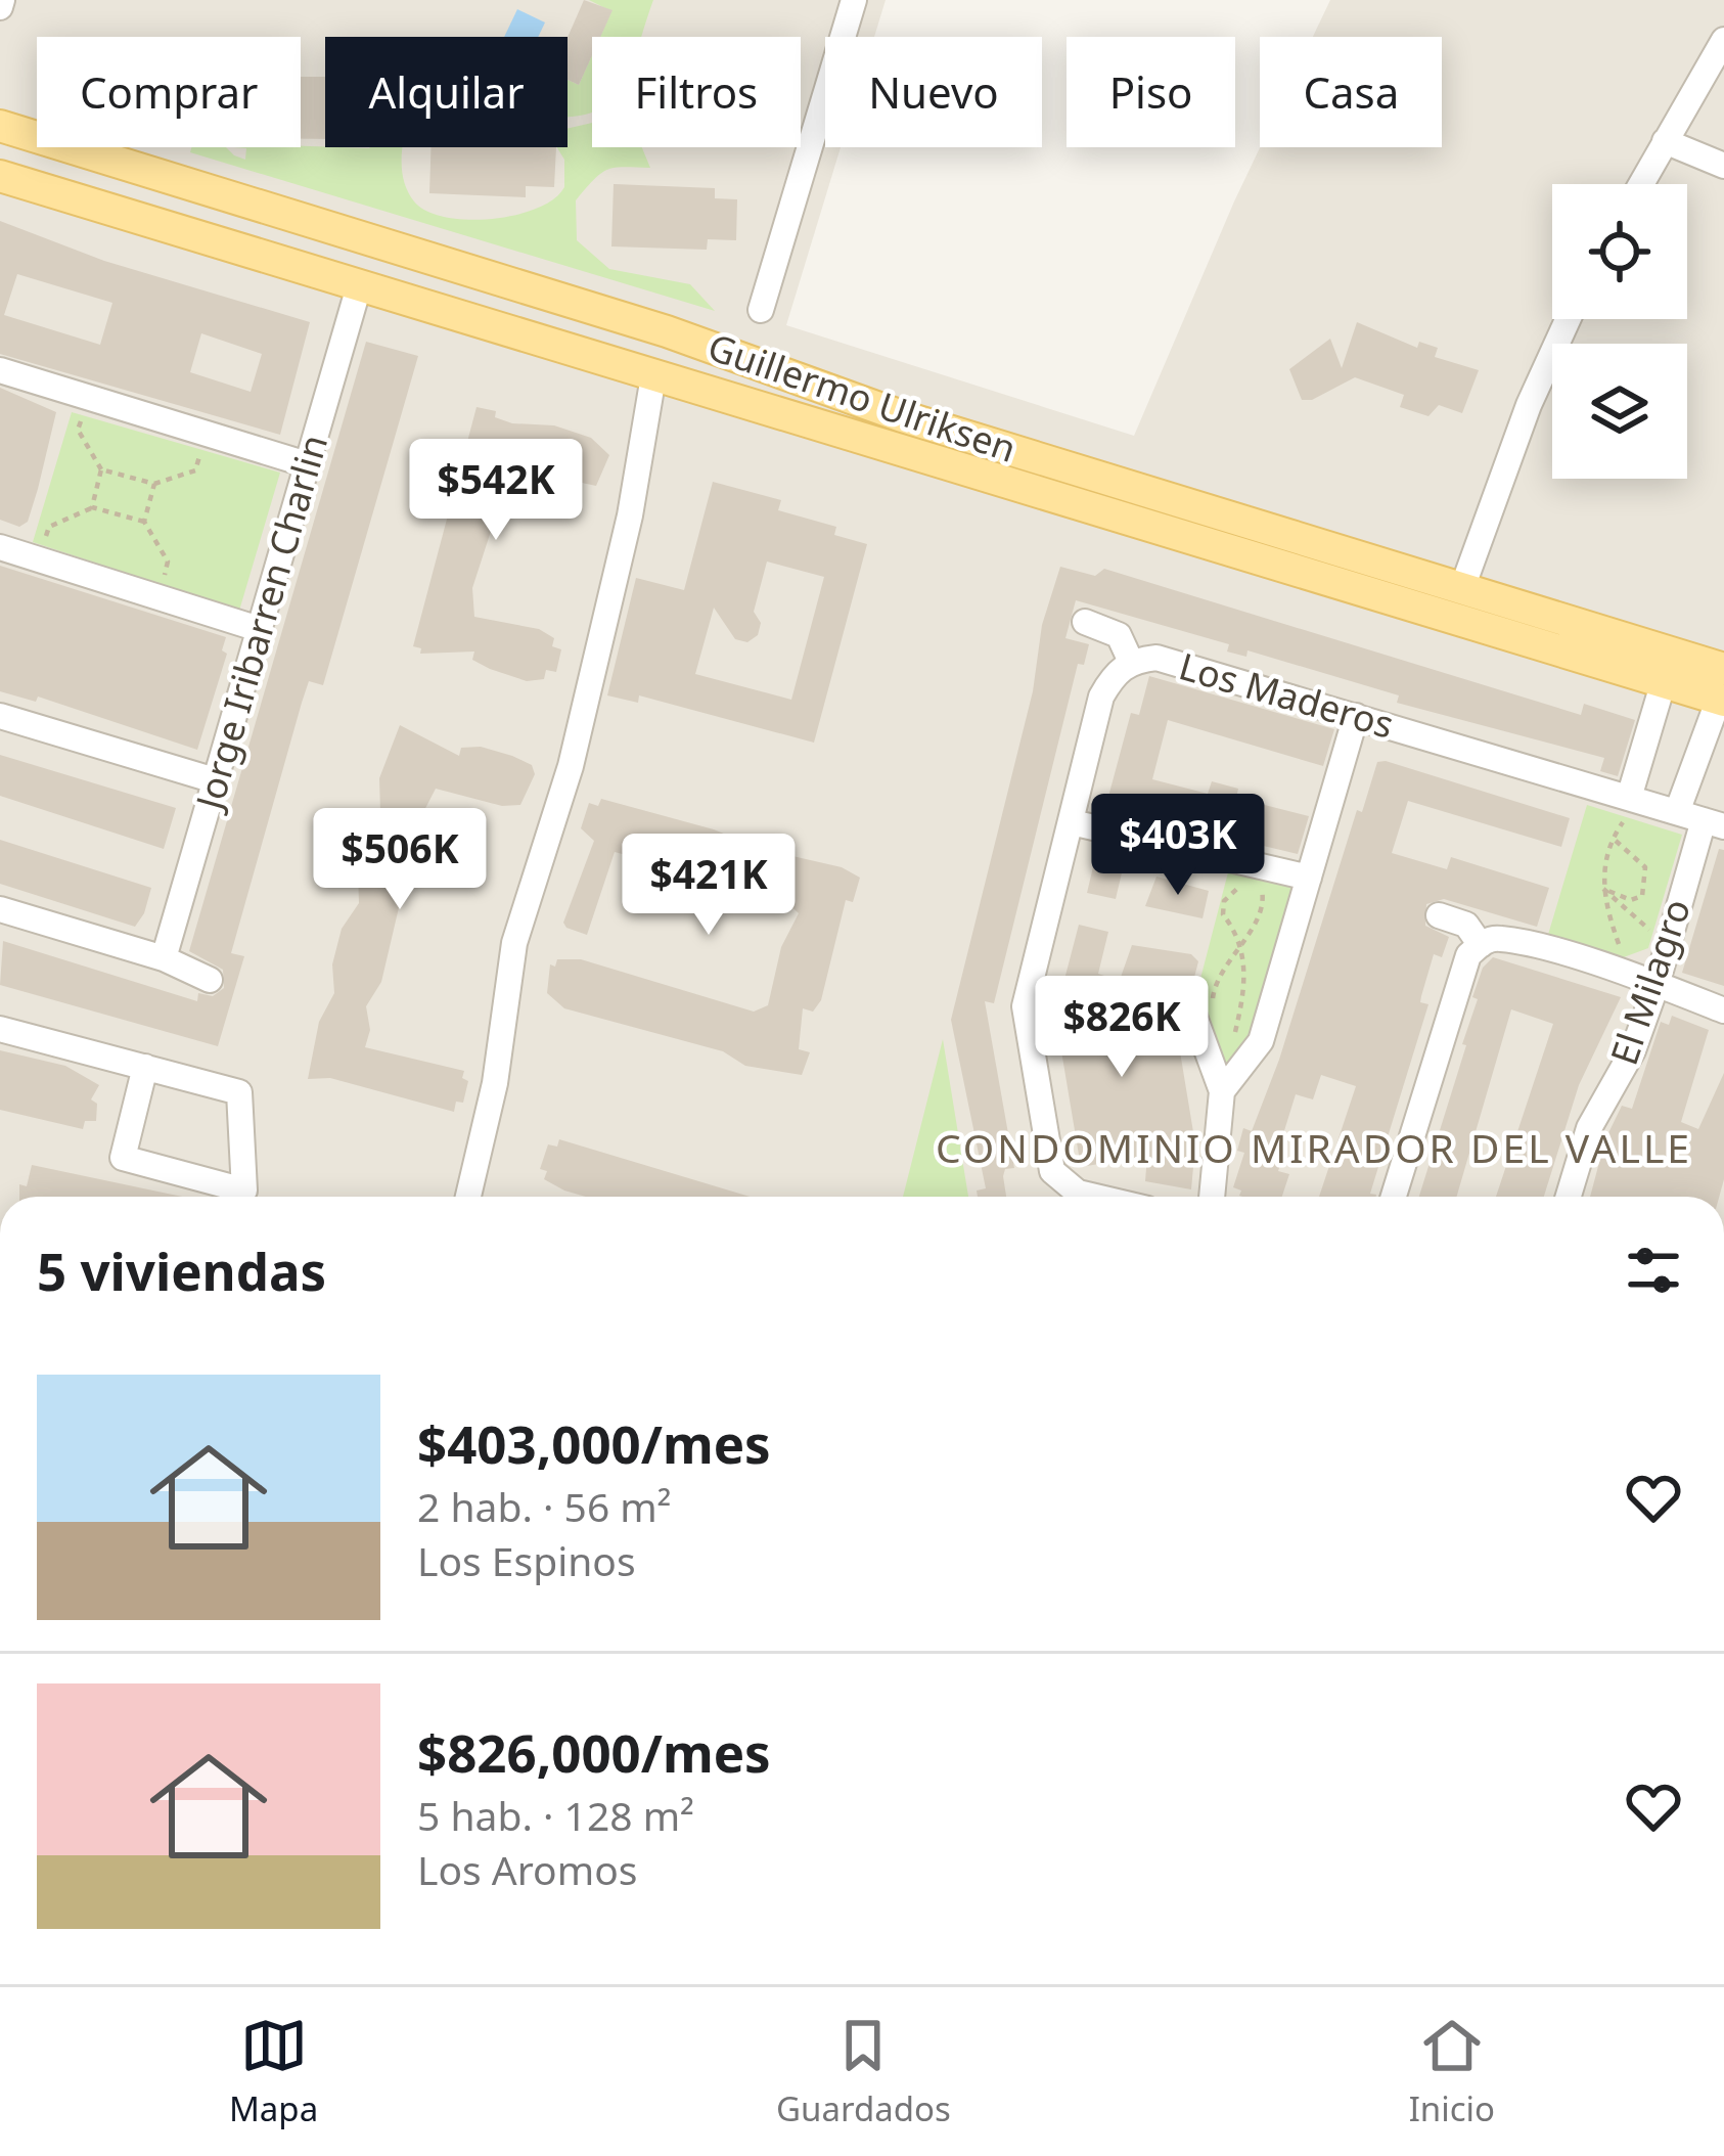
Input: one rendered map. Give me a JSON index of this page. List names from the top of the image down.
{
  "streets": {
    "main road": ["Guillermo Ulriksen"],
    "street": ["Jorge Iribarren Charlin", "Los Maderos", "El Milagro"]
  },
  "crossings": [
    ["Guillermo Ulriksen", "Jorge Iribarren Charlin"],
    ["Los Maderos", "El Milagro"]
  ],
  "districts": ["CONDOMINIO MIRADOR DEL VALLE"],
  "page": {
    "chip": [
      "Comprar",
      "Alquilar",
      "Filtros",
      "Nuevo",
      "Piso",
      "Casa"
    ],
    "price": [
      "$542K",
      "$403K",
      "$506K",
      "$421K",
      "$826K"
    ],
    "heading": "5 viviendas",
    "list": [
      {
        "name": "$403,000/mes",
        "note": "2 hab. · 56 m² · Los Espinos"
      },
      {
        "name": "$826,000/mes",
        "note": "5 hab. · 128 m² · Los Aromos"
      }
    ],
    "tabs": ["Mapa", "Guardados", "Inicio"]
  }
}
